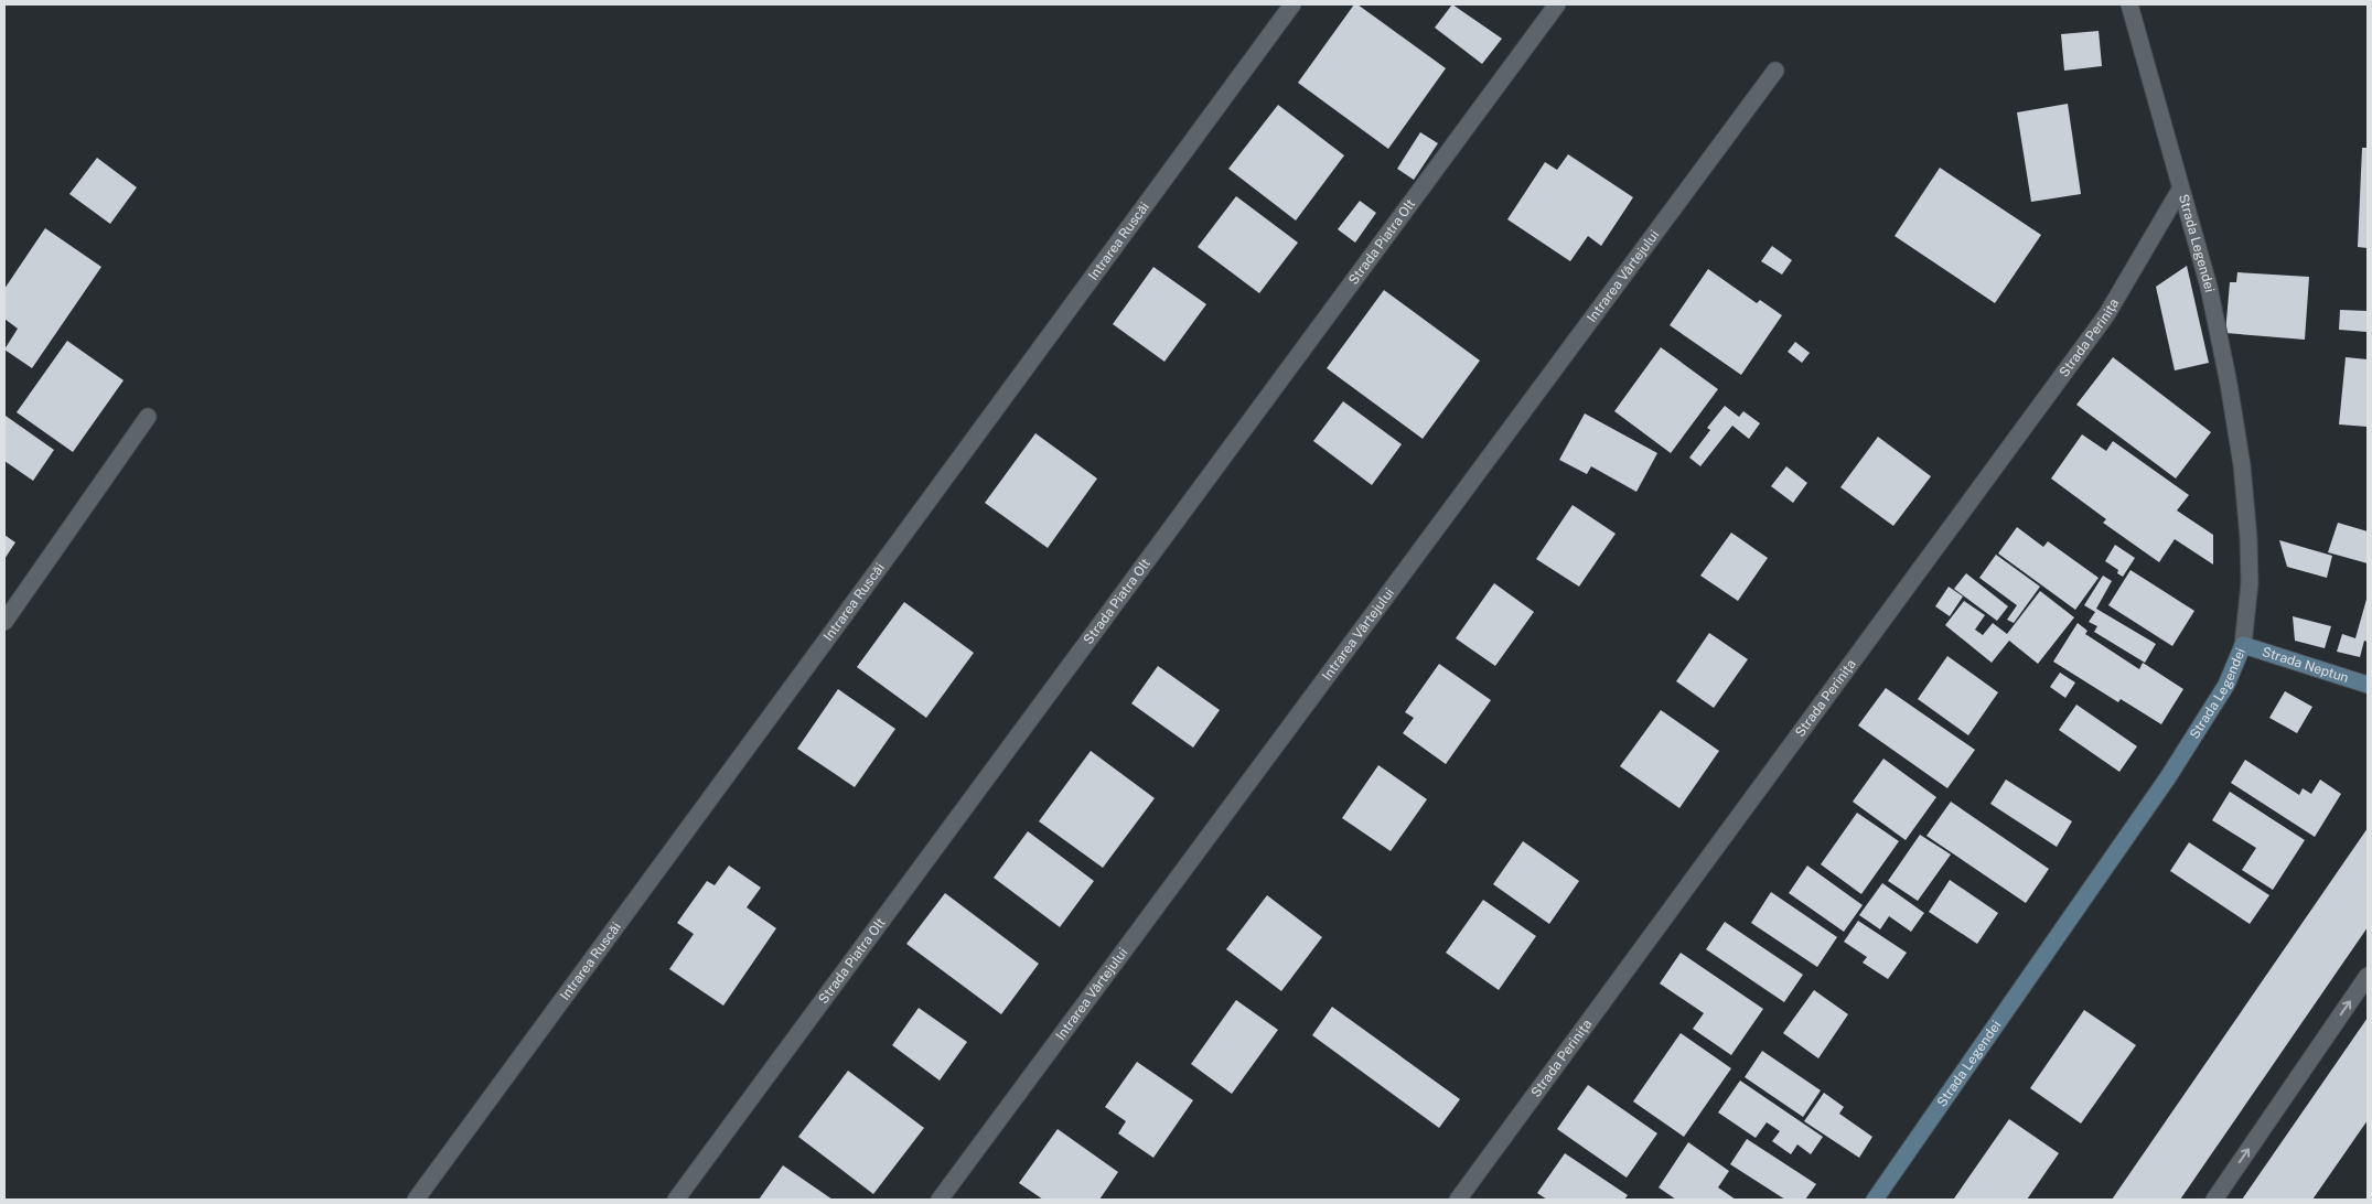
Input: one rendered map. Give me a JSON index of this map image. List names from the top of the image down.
{
  "streets": {
    "street": [
      "Intrarea Ruscăi",
      "Strada Piatra Olt",
      "Strada Legendei",
      "Intrarea Vârtejului",
      "Strada Perinița",
      "Strada Neptun"
    ]
  },
  "crossings": [
    ["Strada Legendei", "Strada Perinița"],
    ["Strada Legendei", "Strada Neptun"]
  ]
}
